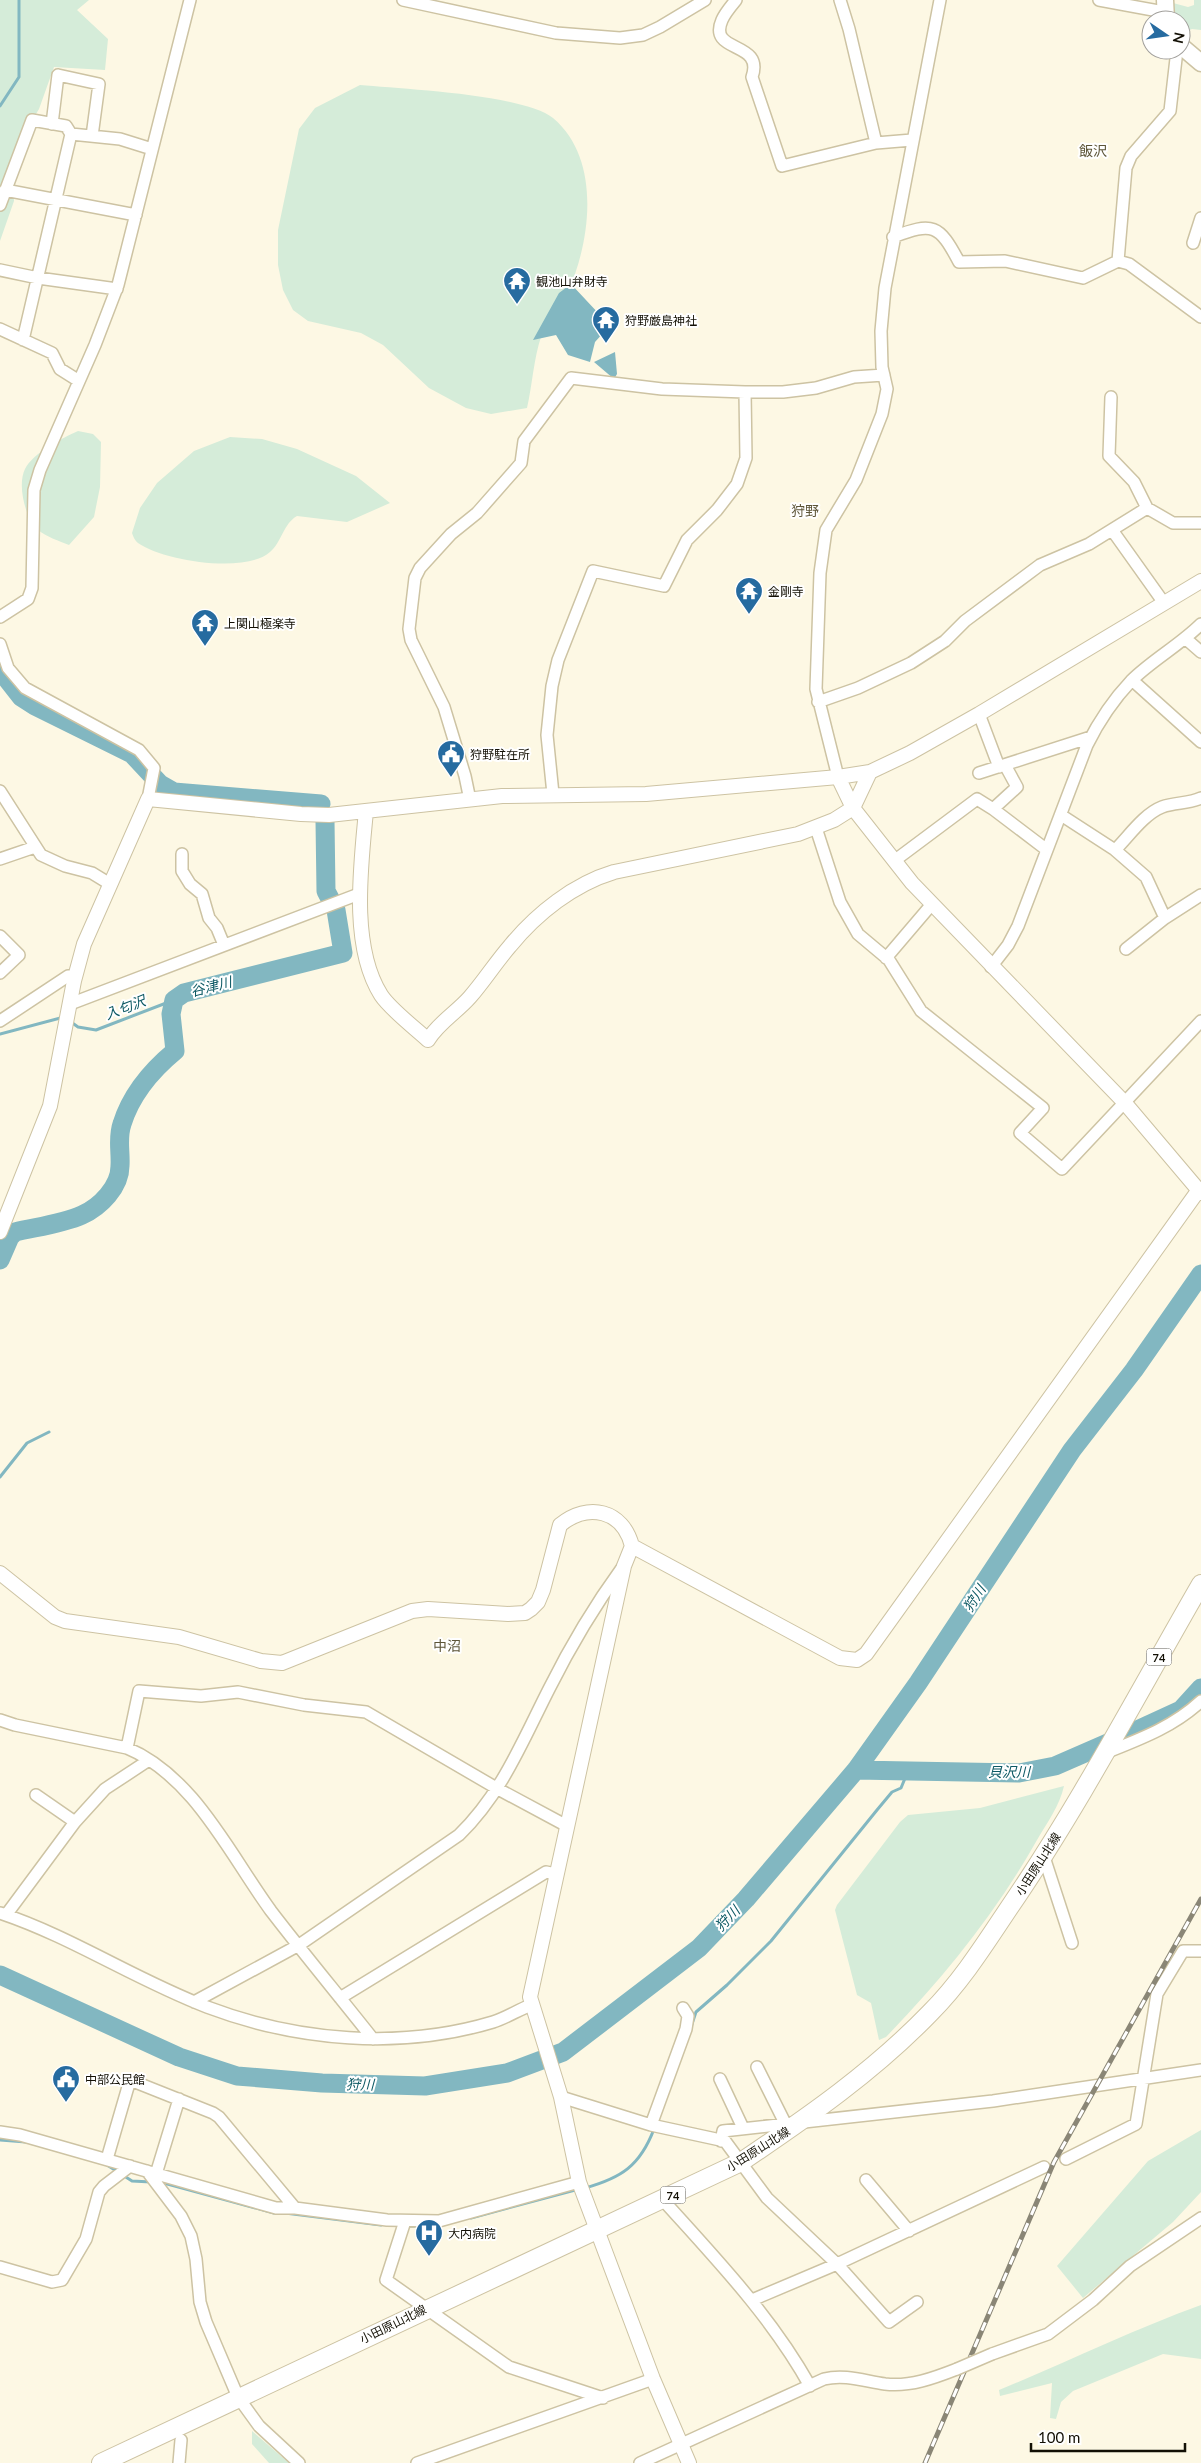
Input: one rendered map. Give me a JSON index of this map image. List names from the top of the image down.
{
  "streets": {
    "main road": ["74", "小田原山北線"]
  },
  "districts": ["飯沢", "狩野", "中沼"],
  "water": [
    "谷津川",
    "入匂沢",
    "狩川",
    "貝沢川"
  ],
  "places": {
    "temple": [
      "観池山弁財寺",
      "狩野厳島神社",
      "金剛寺",
      "上関山極楽寺"
    ],
    "public building": ["狩野駐在所", "中部公民館"],
    "hospital": ["大内病院"]
  },
  "scale_bar": "100 m",
  "north": "right"
}
